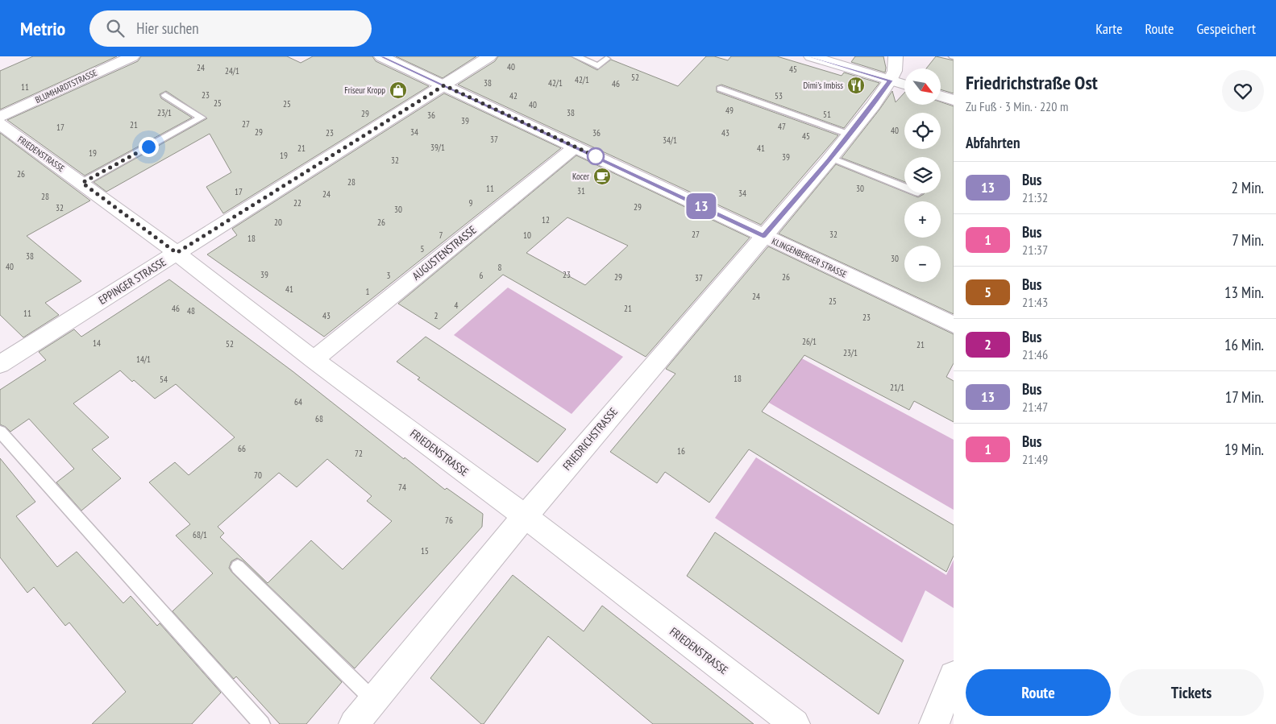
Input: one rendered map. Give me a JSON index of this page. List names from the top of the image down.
{
  "streets": {
    "street": [
      "BLUMHARDTSTRASSE",
      "FRIEDENSTRASSE",
      "AUGUSTENSTRASSE",
      "KLINGENBERGER STRASSE",
      "EPPINGER STRASSE",
      "FRIEDRICHSTRASSE"
    ]
  },
  "crossings": [
    ["FRIEDENSTRASSE", "AUGUSTENSTRASSE"],
    ["FRIEDENSTRASSE", "EPPINGER STRASSE"],
    ["FRIEDENSTRASSE", "FRIEDRICHSTRASSE"],
    ["AUGUSTENSTRASSE", "KLINGENBERGER STRASSE"],
    ["KLINGENBERGER STRASSE", "EPPINGER STRASSE"],
    ["KLINGENBERGER STRASSE", "FRIEDRICHSTRASSE"]
  ],
  "places": {
    "restaurant": ["Dimi's Imbiss"],
    "shop": ["Friseur Kropp"],
    "cafe": ["Kocer"]
  },
  "lines": ["bus line 13"],
  "house_numbers": [
    "40",
    "24",
    "45",
    "24/1",
    "52",
    "42/1",
    "38",
    "42/1",
    "46",
    "11",
    "23",
    "42",
    "53",
    "25",
    "25",
    "40",
    "49",
    "23/1",
    "38",
    "29",
    "51",
    "36",
    "39",
    "27",
    "21",
    "47",
    "17",
    "40",
    "29",
    "34",
    "23",
    "36",
    "43",
    "45",
    "37",
    "34/1",
    "39/1",
    "21",
    "41",
    "19",
    "19",
    "39",
    "32",
    "26",
    "28",
    "11",
    "30",
    "31",
    "17",
    "34",
    "24",
    "28",
    "22",
    "9",
    "29",
    "32",
    "30",
    "12",
    "20",
    "26",
    "27",
    "32",
    "7",
    "10",
    "18",
    "5",
    "38",
    "30",
    "40",
    "8",
    "39",
    "23",
    "3",
    "6",
    "29",
    "26",
    "37",
    "41",
    "1",
    "24",
    "25",
    "4",
    "46",
    "21",
    "48",
    "11",
    "43",
    "2",
    "23",
    "26/1",
    "14",
    "52",
    "21",
    "23/1",
    "14/1",
    "18",
    "54",
    "21/1",
    "64",
    "68",
    "66",
    "16",
    "72",
    "70",
    "74",
    "76",
    "68/1",
    "15"
  ],
  "north": "bottom right",
  "page": {
    "header": "Metrio",
    "search": "Hier suchen",
    "nav": ["Karte", "Route", "Gespeichert"],
    "on_map": "13",
    "heading": [
      ["Friedrichstraße Ost", "Zu Fuß · 3 Min. · 220 m"],
      "Abfahrten"
    ],
    "map_buttons": ["+", "−"],
    "list": [
      {
        "mark": "13",
        "name": "Bus",
        "note": "21:32",
        "value": "2 Min."
      },
      {
        "mark": "1",
        "name": "Bus",
        "note": "21:37",
        "value": "7 Min."
      },
      {
        "mark": "5",
        "name": "Bus",
        "note": "21:43",
        "value": "13 Min."
      },
      {
        "mark": "2",
        "name": "Bus",
        "note": "21:46",
        "value": "16 Min."
      },
      {
        "mark": "13",
        "name": "Bus",
        "note": "21:47",
        "value": "17 Min."
      },
      {
        "mark": "1",
        "name": "Bus",
        "note": "21:49",
        "value": "19 Min."
      }
    ],
    "buttons": ["Route", "Tickets"]
  }
}
